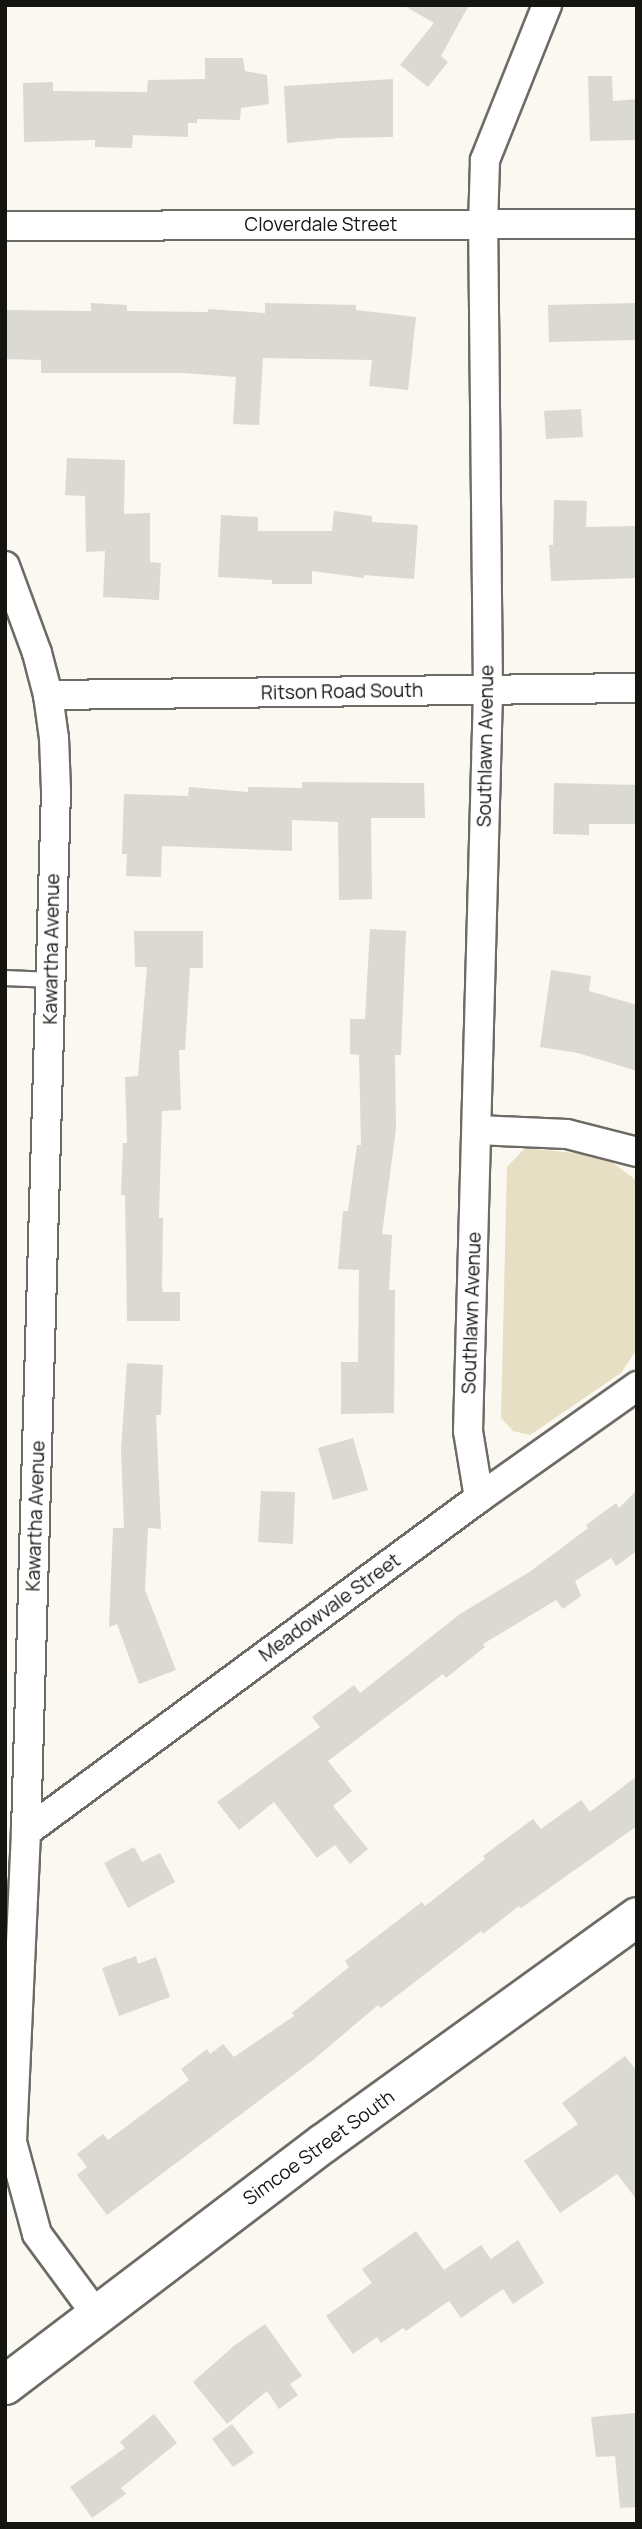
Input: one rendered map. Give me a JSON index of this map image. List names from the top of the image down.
{
  "streets": {
    "street": [
      "Cloverdale Street",
      "Ritson Road South",
      "Southlawn Avenue",
      "Kawartha Avenue",
      "Meadowvale Street",
      "Simcoe Street South"
    ]
  },
  "crossings": [
    ["Cloverdale Street", "Southlawn Avenue"],
    ["Ritson Road South", "Southlawn Avenue"],
    ["Ritson Road South", "Kawartha Avenue"],
    ["Southlawn Avenue", "Meadowvale Street"],
    ["Kawartha Avenue", "Meadowvale Street"],
    ["Kawartha Avenue", "Simcoe Street South"]
  ]
}
